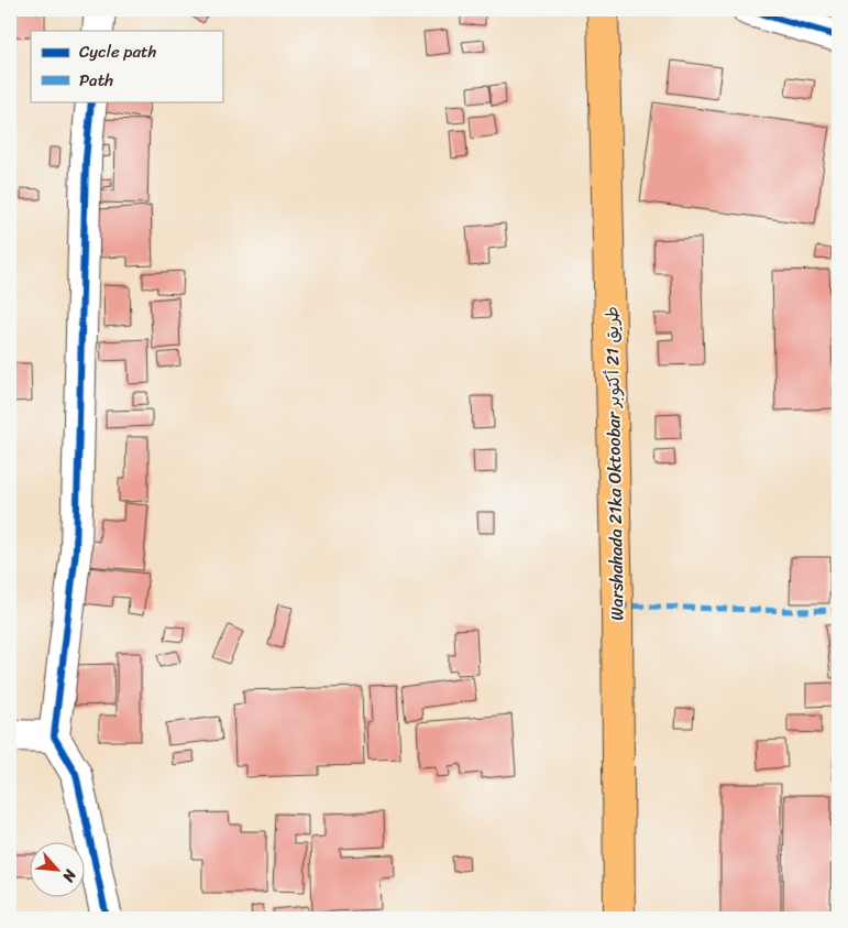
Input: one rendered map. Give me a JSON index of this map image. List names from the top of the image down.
{
  "streets": {
    "main road": ["Warshahada 21ka Oktoobar طريق 21 أكتوبر"]
  },
  "legend": ["Cycle path", "Path"],
  "north": "bottom right"
}
